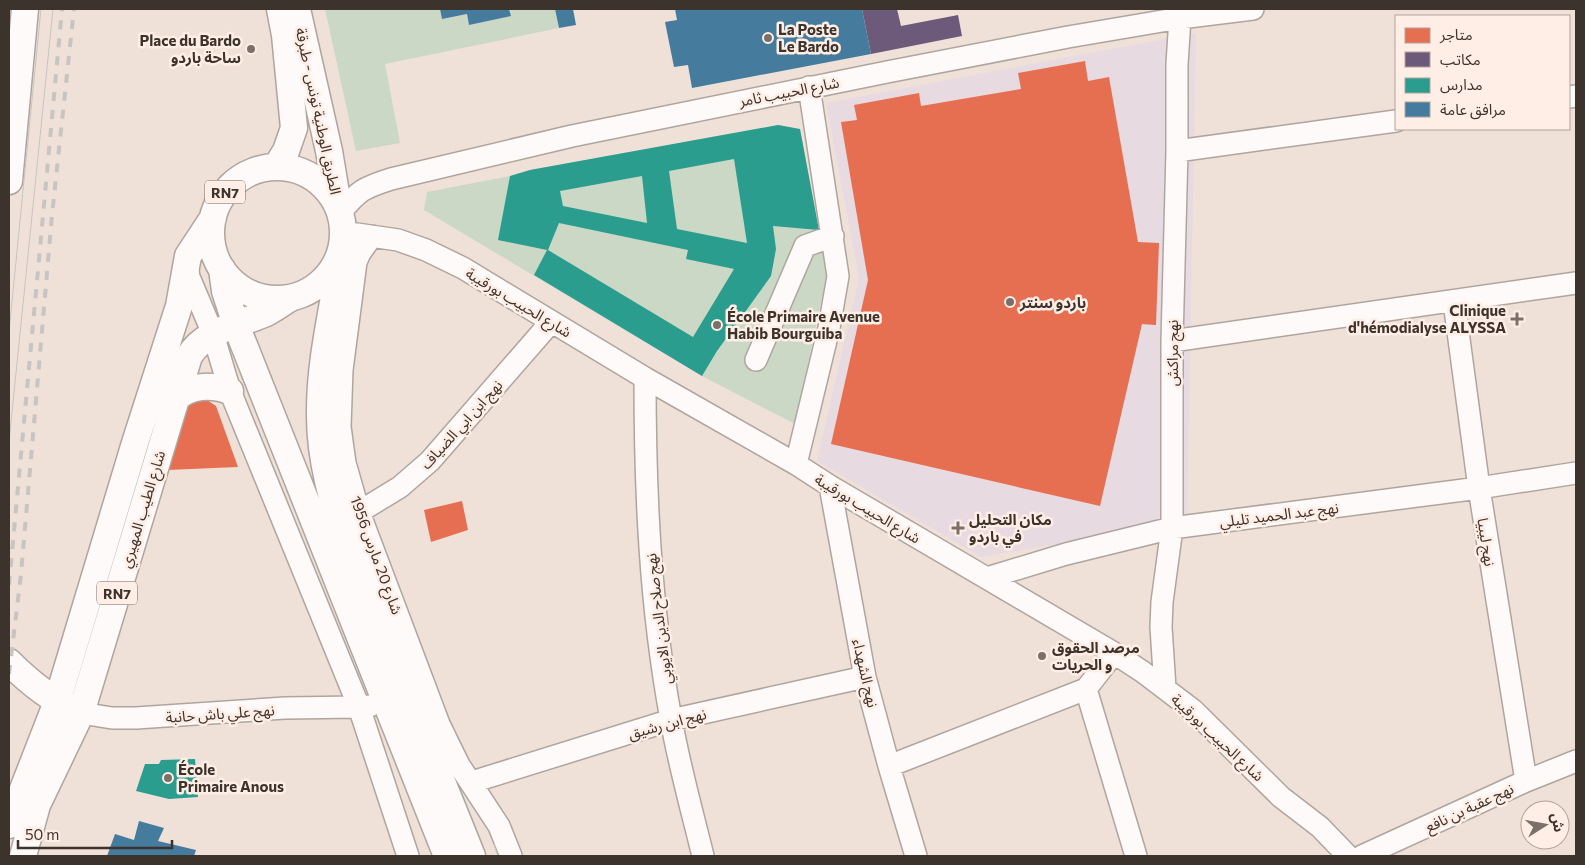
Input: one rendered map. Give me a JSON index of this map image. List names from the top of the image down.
{
  "streets": {
    "main road": [
      "الطريق الوطنية تونس - طبرقة",
      "RN7",
      "شارع الطيب المهيري",
      "شارع 20 مارس 1956"
    ],
    "street": [
      "شارع الحبيب ثامر",
      "شارع الحبيب بورقيبة",
      "نهج مراكش",
      "نهج ابن ابي الضياف",
      "نهج عبد الحميد تليلي",
      "نهج ليبيا",
      "نهج صلاح الدين الايوبي",
      "نهج الشهداء",
      "نهج علي باش حانبة",
      "نهج ابن رشيق",
      "نهج عقبة بن نافع"
    ]
  },
  "crossings": [
    ["شارع الحبيب ثامر", "الطريق الوطنية تونس - طبرقة"],
    ["شارع الحبيب ثامر", "RN7"],
    ["شارع الحبيب ثامر", "شارع الحبيب بورقيبة"],
    ["شارع الحبيب ثامر", "نهج مراكش"],
    ["شارع الحبيب ثامر", "شارع الطيب المهيري"],
    ["شارع الحبيب ثامر", "شارع 20 مارس 1956"],
    ["الطريق الوطنية تونس - طبرقة", "RN7"],
    ["الطريق الوطنية تونس - طبرقة", "شارع الحبيب بورقيبة"],
    ["الطريق الوطنية تونس - طبرقة", "شارع الطيب المهيري"],
    ["الطريق الوطنية تونس - طبرقة", "شارع 20 مارس 1956"],
    ["RN7", "شارع الحبيب بورقيبة"],
    ["RN7", "شارع الطيب المهيري"],
    ["RN7", "شارع 20 مارس 1956"],
    ["شارع الحبيب بورقيبة", "نهج مراكش"],
    ["شارع الحبيب بورقيبة", "نهج ابن ابي الضياف"],
    ["شارع الحبيب بورقيبة", "شارع الطيب المهيري"],
    ["شارع الحبيب بورقيبة", "نهج عبد الحميد تليلي"],
    ["شارع الحبيب بورقيبة", "شارع 20 مارس 1956"],
    ["شارع الحبيب بورقيبة", "نهج صلاح الدين الايوبي"],
    ["شارع الحبيب بورقيبة", "نهج الشهداء"],
    ["نهج مراكش", "نهج عبد الحميد تليلي"],
    ["نهج ابن ابي الضياف", "شارع 20 مارس 1956"],
    ["شارع الطيب المهيري", "شارع 20 مارس 1956"],
    ["شارع الطيب المهيري", "نهج علي باش حانبة"],
    ["نهج عبد الحميد تليلي", "نهج ليبيا"],
    ["نهج ليبيا", "نهج عقبة بن نافع"],
    ["شارع 20 مارس 1956", "نهج علي باش حانبة"],
    ["شارع 20 مارس 1956", "نهج ابن رشيق"],
    ["نهج صلاح الدين الايوبي", "نهج ابن رشيق"],
    ["نهج الشهداء", "نهج ابن رشيق"]
  ],
  "places": {
    "other": [
      "La Poste Le Bardo",
      "Place du Bardo ساحة باردو",
      "باردو سنتر",
      "École Primaire Avenue Habib Bourguiba",
      "مرصد الحقوق و الحريات",
      "École Primaire Anous"
    ],
    "health": ["Clinique d'hémodialyse ALYSSA", "مكان التحليل في باردو"]
  },
  "legend": [
    "متاجر",
    "مكاتب",
    "مدارس",
    "مرافق عامة"
  ],
  "scale_bar": "50 m",
  "north": "right"
}
